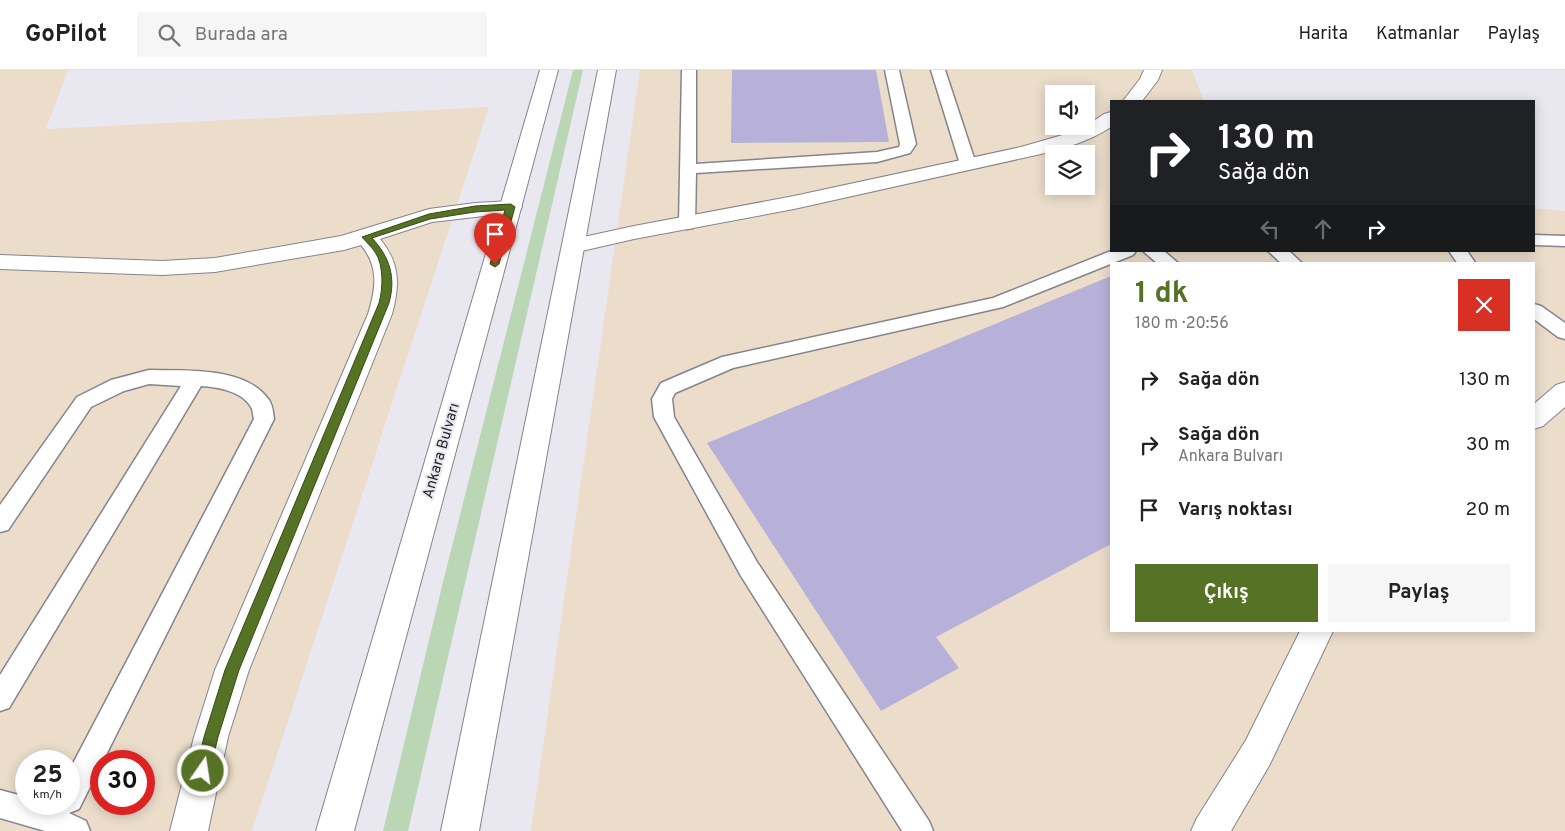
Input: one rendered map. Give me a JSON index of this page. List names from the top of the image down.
{
  "streets": {
    "street": ["Ankara Bulvarı"]
  },
  "page": {
    "header": "GoPilot",
    "search": "Burada ara",
    "nav": ["Harita", "Katmanlar", "Paylaş"],
    "turn": ["130 m", "Sağa dön"],
    "heading": ["1 dk", "180 m · 20:56"],
    "list": [
      {
        "name": "Sağa dön",
        "value": "130 m"
      },
      {
        "name": "Sağa dön",
        "note": "Ankara Bulvarı",
        "value": "30 m"
      },
      {
        "name": "Varış noktası",
        "value": "20 m"
      }
    ],
    "buttons": ["Çıkış", "Paylaş"],
    "speed": "25 km/h",
    "limit": "30"
  }
}
